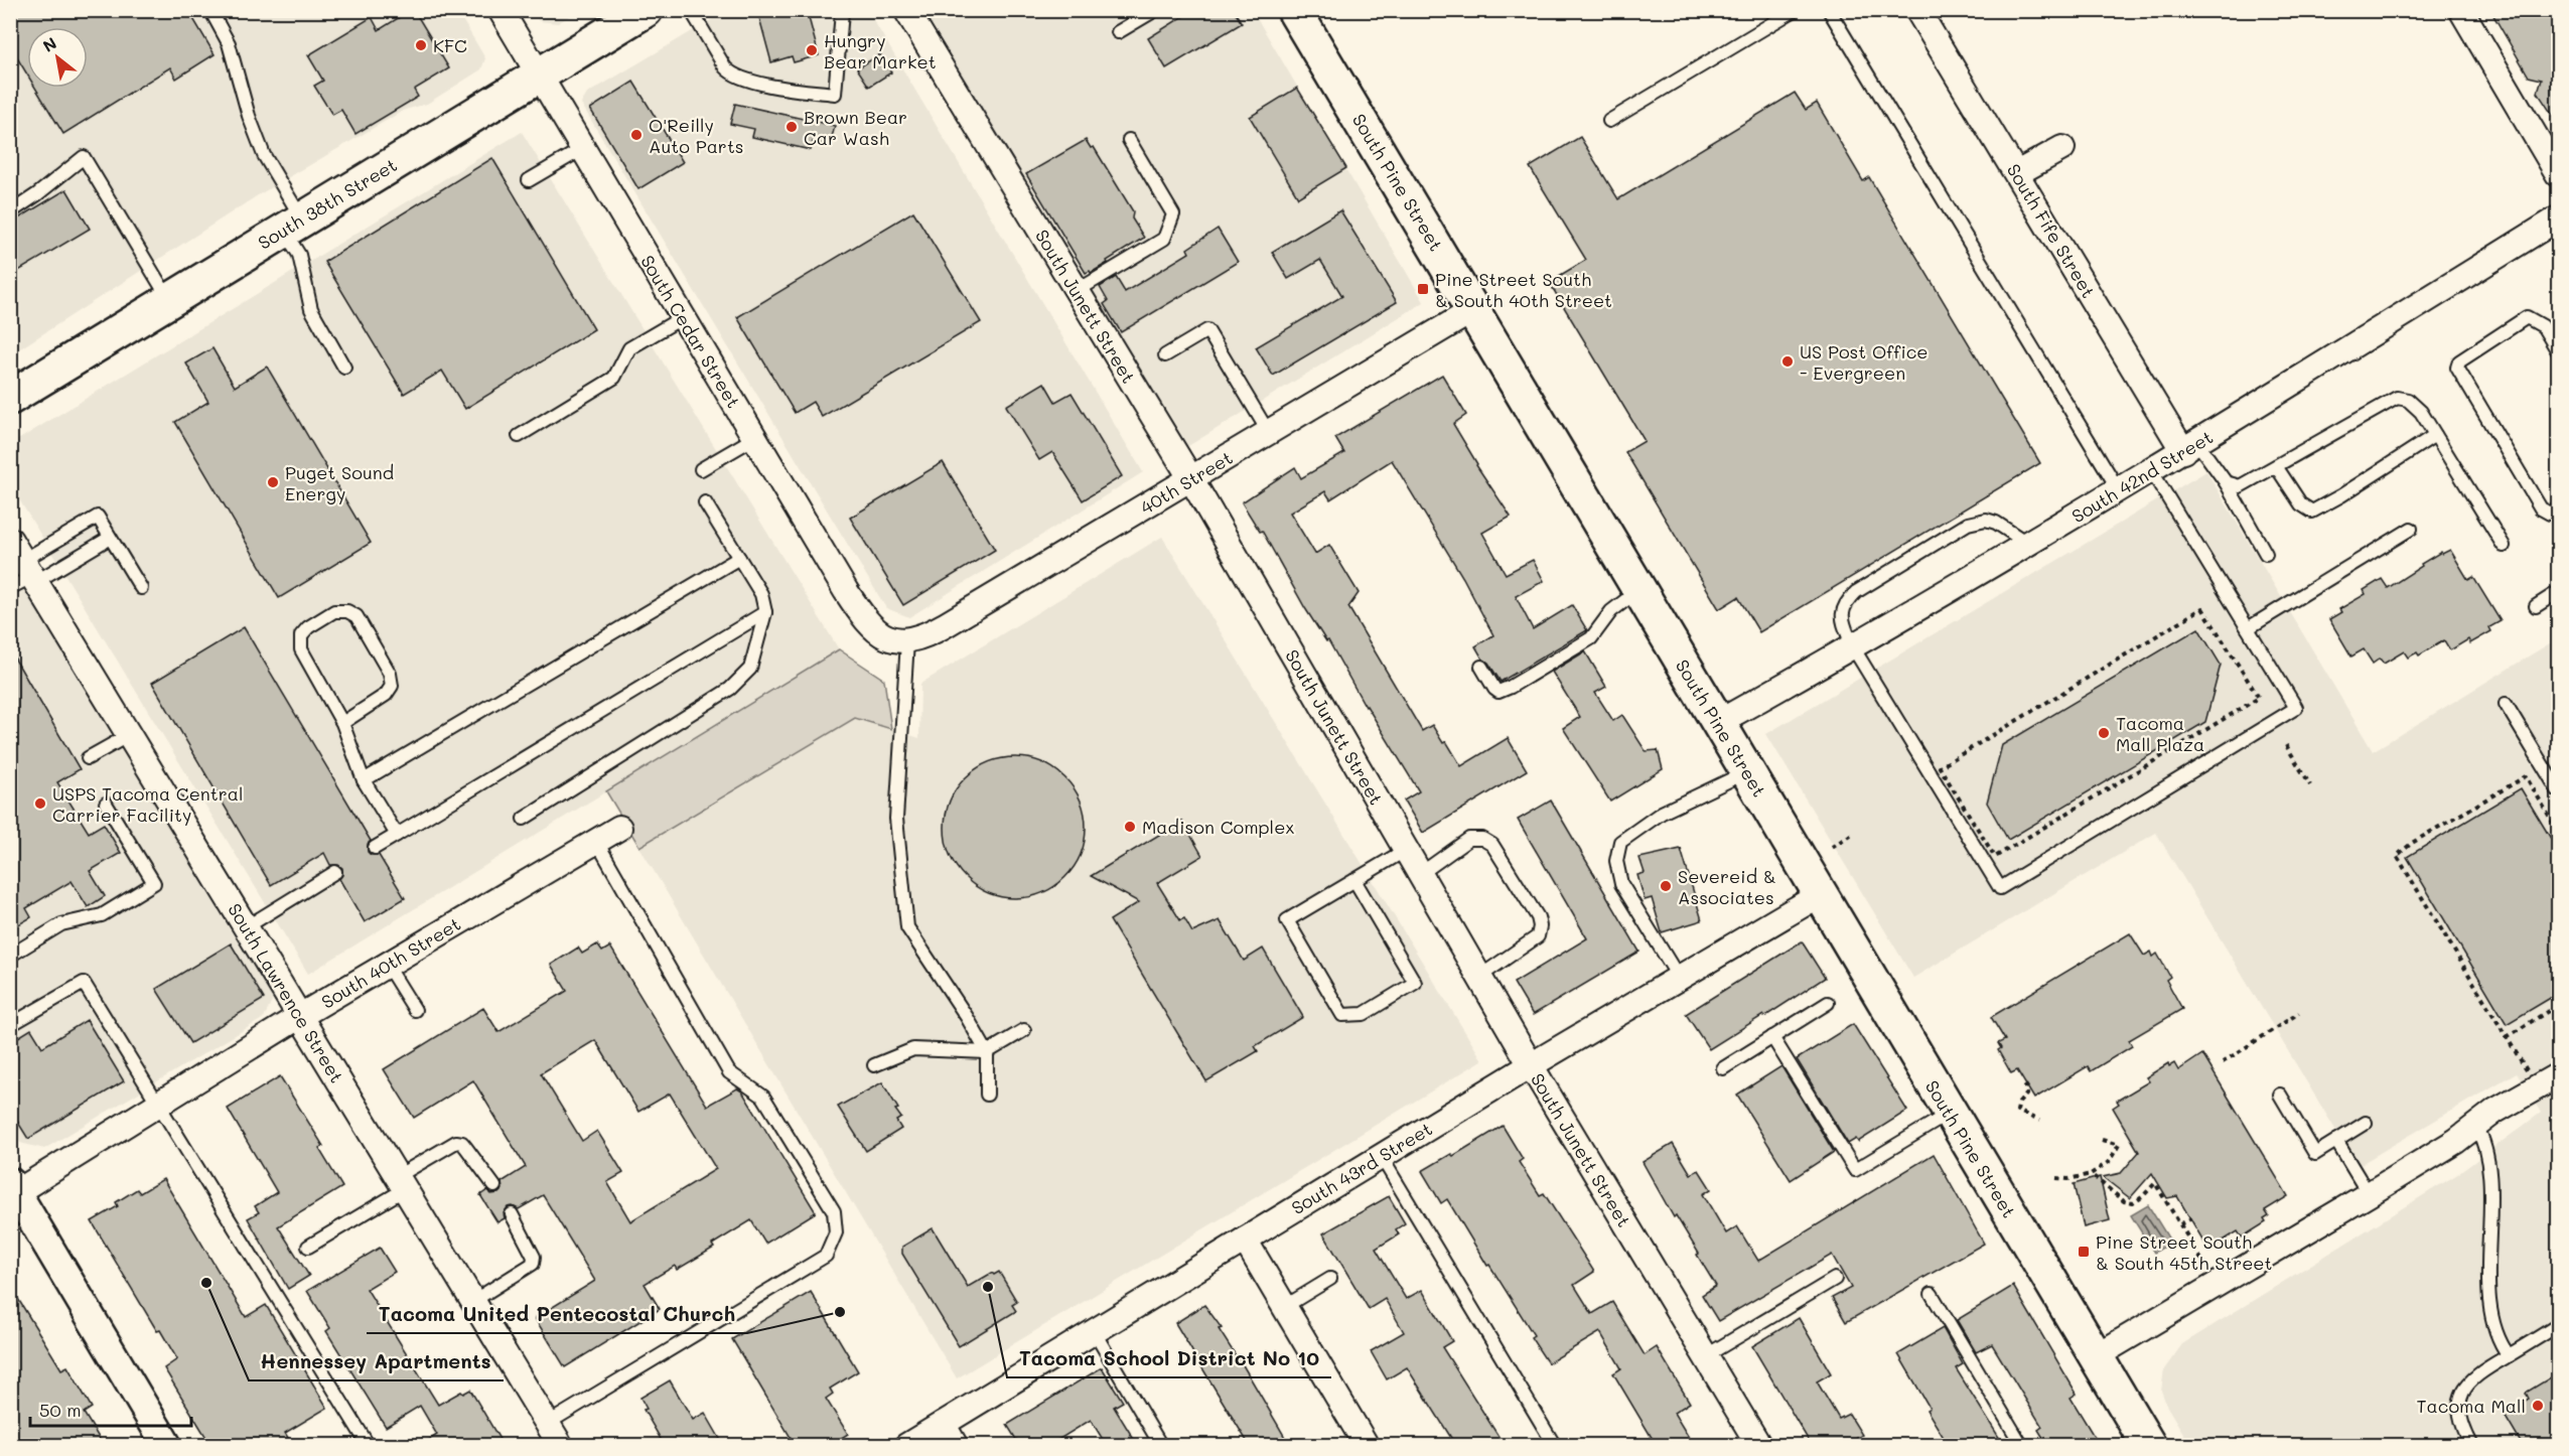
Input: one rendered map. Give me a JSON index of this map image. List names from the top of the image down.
{
  "streets": {
    "main road": ["South Pine Street", "South 38th Street"],
    "street": [
      "South Fife Street",
      "South Junett Street",
      "South Cedar Street",
      "South 42nd Street",
      "40th Street",
      "South 40th Street",
      "South Lawrence Street",
      "South 43rd Street"
    ]
  },
  "crossings": [
    ["South Pine Street", "South 42nd Street"],
    ["South Pine Street", "40th Street"],
    ["South Pine Street", "South 43rd Street"],
    ["South 38th Street", "South Cedar Street"],
    ["South Fife Street", "South 42nd Street"],
    ["South Junett Street", "40th Street"],
    ["South Junett Street", "South 43rd Street"],
    ["South Cedar Street", "40th Street"],
    ["South 40th Street", "South Lawrence Street"]
  ],
  "places": {
    "other": [
      "KFC",
      "Hungry Bear Market",
      "Brown Bear Car Wash",
      "O'Reilly Auto Parts",
      "US Post Office - Evergreen",
      "Puget Sound Energy",
      "Tacoma Mall Plaza",
      "USPS Tacoma Central Carrier Facility",
      "Madison Complex",
      "Severeid & Associates",
      "Hennessey Apartments",
      "Tacoma School District No 10",
      "Tacoma United Pentecostal Church",
      "Tacoma Mall"
    ],
    "transit": ["Pine Street South & South 40th Street", "Pine Street South & South 45th Street"]
  },
  "scale_bar": "50 m",
  "north": "top left"
}
